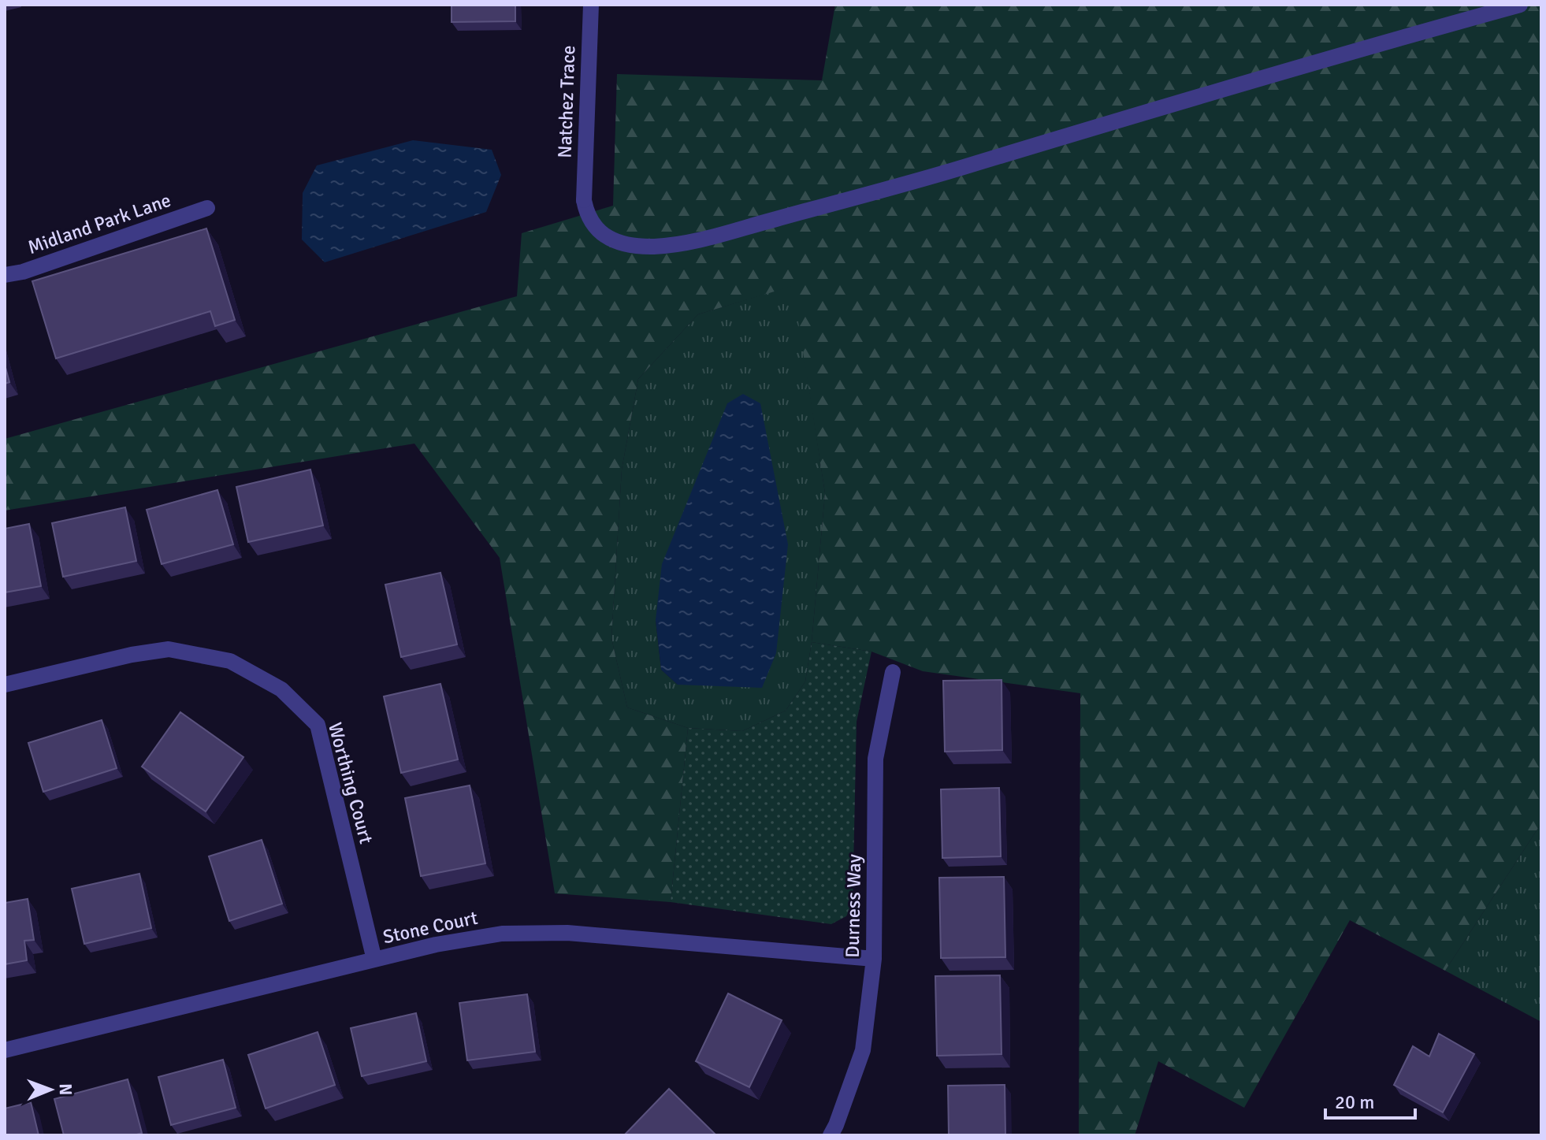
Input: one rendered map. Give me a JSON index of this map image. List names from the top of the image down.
{
  "streets": {
    "street": [
      "Natchez Trace",
      "Midland Park Lane",
      "Worthing Court",
      "Durness Way",
      "Stone Court"
    ]
  },
  "crossings": [
    ["Worthing Court", "Stone Court"],
    ["Durness Way", "Stone Court"]
  ],
  "scale_bar": "20 m",
  "north": "right"
}
